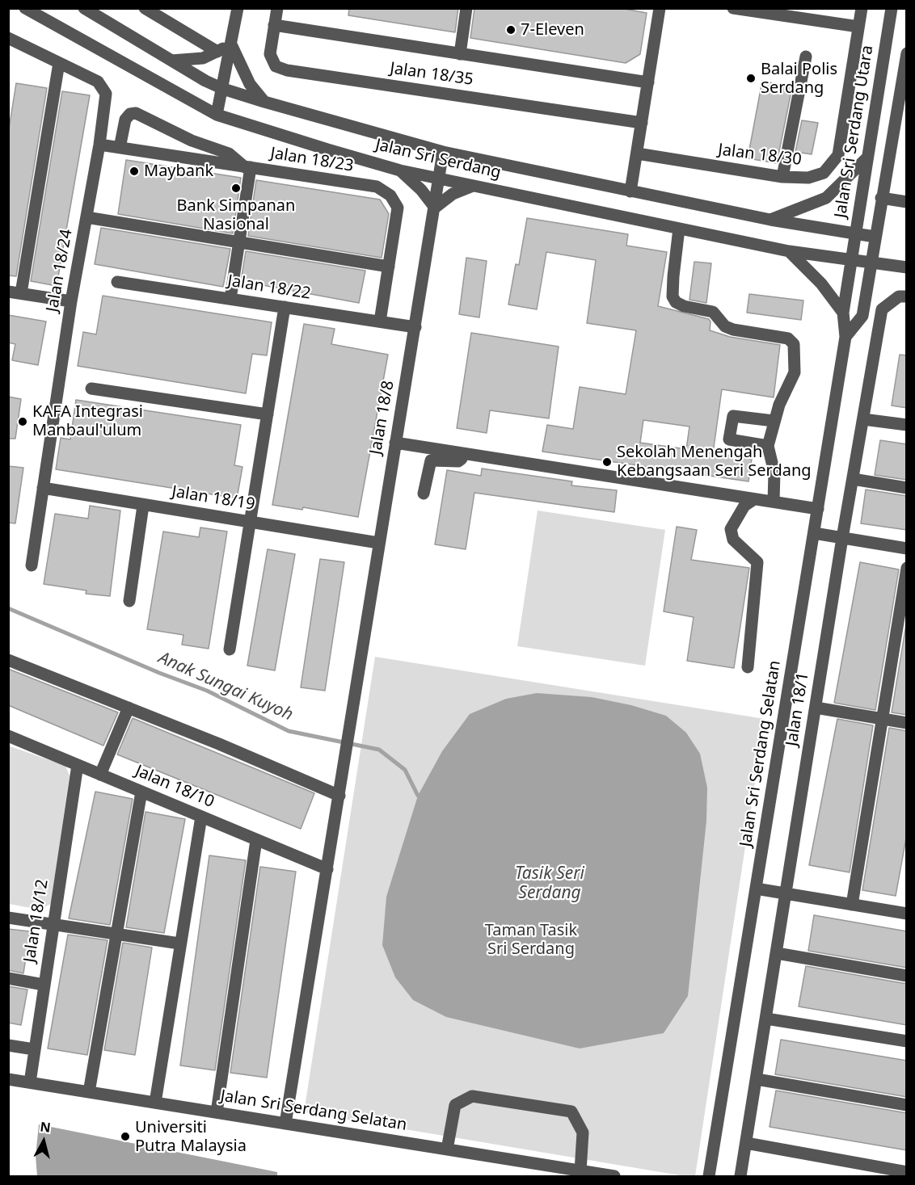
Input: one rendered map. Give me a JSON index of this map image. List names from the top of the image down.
{
  "streets": {
    "street": [
      "Jalan 18/35",
      "Jalan Sri Serdang Utara",
      "Jalan 18/30",
      "Jalan Sri Serdang",
      "Jalan 18/23",
      "Jalan 18/24",
      "Jalan 18/22",
      "Jalan 18/8",
      "Jalan 18/19",
      "Jalan 18/1",
      "Jalan Sri Serdang Selatan",
      "Jalan 18/10",
      "Jalan 18/12"
    ]
  },
  "crossings": [
    ["Jalan Sri Serdang Utara", "Jalan Sri Serdang"],
    ["Jalan Sri Serdang Utara", "Jalan Sri Serdang Selatan"],
    ["Jalan Sri Serdang", "Jalan 18/8"],
    ["Jalan Sri Serdang", "Jalan Sri Serdang Selatan"],
    ["Jalan 18/23", "Jalan 18/24"],
    ["Jalan 18/23", "Jalan 18/22"],
    ["Jalan 18/24", "Jalan 18/19"],
    ["Jalan 18/22", "Jalan 18/8"],
    ["Jalan 18/8", "Jalan 18/19"],
    ["Jalan 18/8", "Jalan Sri Serdang Selatan"],
    ["Jalan 18/8", "Jalan 18/10"],
    ["Jalan Sri Serdang Selatan", "Jalan 18/12"],
    ["Jalan 18/10", "Jalan 18/12"]
  ],
  "water": ["Anak Sungai Kuyoh", "Tasik Seri Serdang"],
  "parks": ["Taman Tasik Sri Serdang"],
  "places": [
    "7-Eleven",
    "Balai Polis Serdang",
    "Maybank",
    "Bank Simpanan Nasional",
    "KAFA Integrasi Manbaul'ulum",
    "Sekolah Menengah Kebangsaan Seri Serdang",
    "Universiti Putra Malaysia"
  ],
  "north": "top"
}
